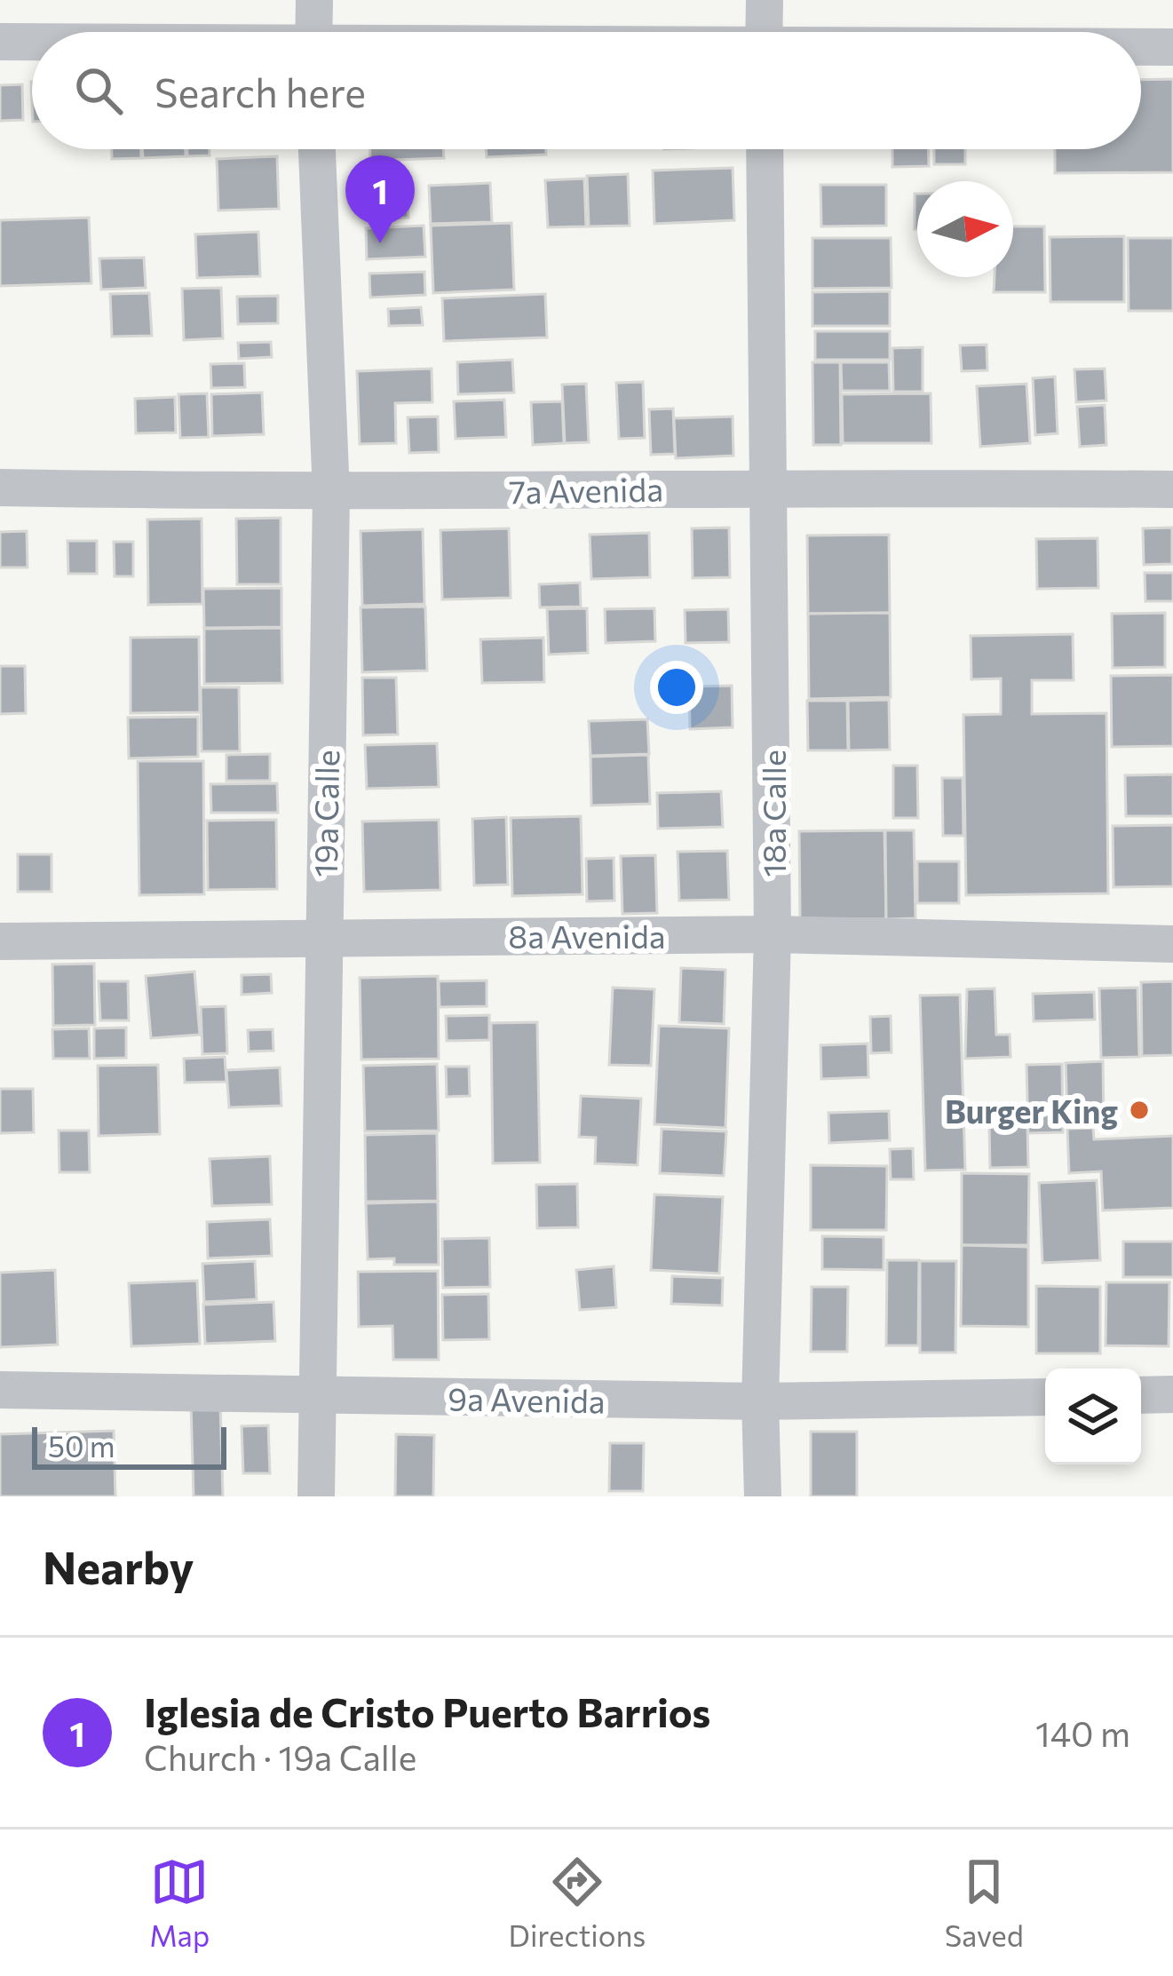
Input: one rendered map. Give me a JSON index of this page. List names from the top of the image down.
{
  "streets": {
    "street": [
      "7a Avenida",
      "19a Calle",
      "18a Calle",
      "8a Avenida",
      "9a Avenida"
    ]
  },
  "crossings": [
    ["7a Avenida", "19a Calle"],
    ["7a Avenida", "18a Calle"],
    ["19a Calle", "8a Avenida"],
    ["19a Calle", "9a Avenida"],
    ["18a Calle", "8a Avenida"],
    ["18a Calle", "9a Avenida"]
  ],
  "places": ["Burger King"],
  "scale_bar": "50 m",
  "north": "right",
  "page": {
    "search": "Search here",
    "pins": "1",
    "scale": "50 m",
    "heading": "Nearby",
    "list": [
      {
        "mark": "1",
        "name": "Iglesia de Cristo Puerto Barrios",
        "note": "Church · 19a Calle",
        "value": "140 m"
      }
    ],
    "nav": ["Map", "Directions", "Saved"]
  }
}
